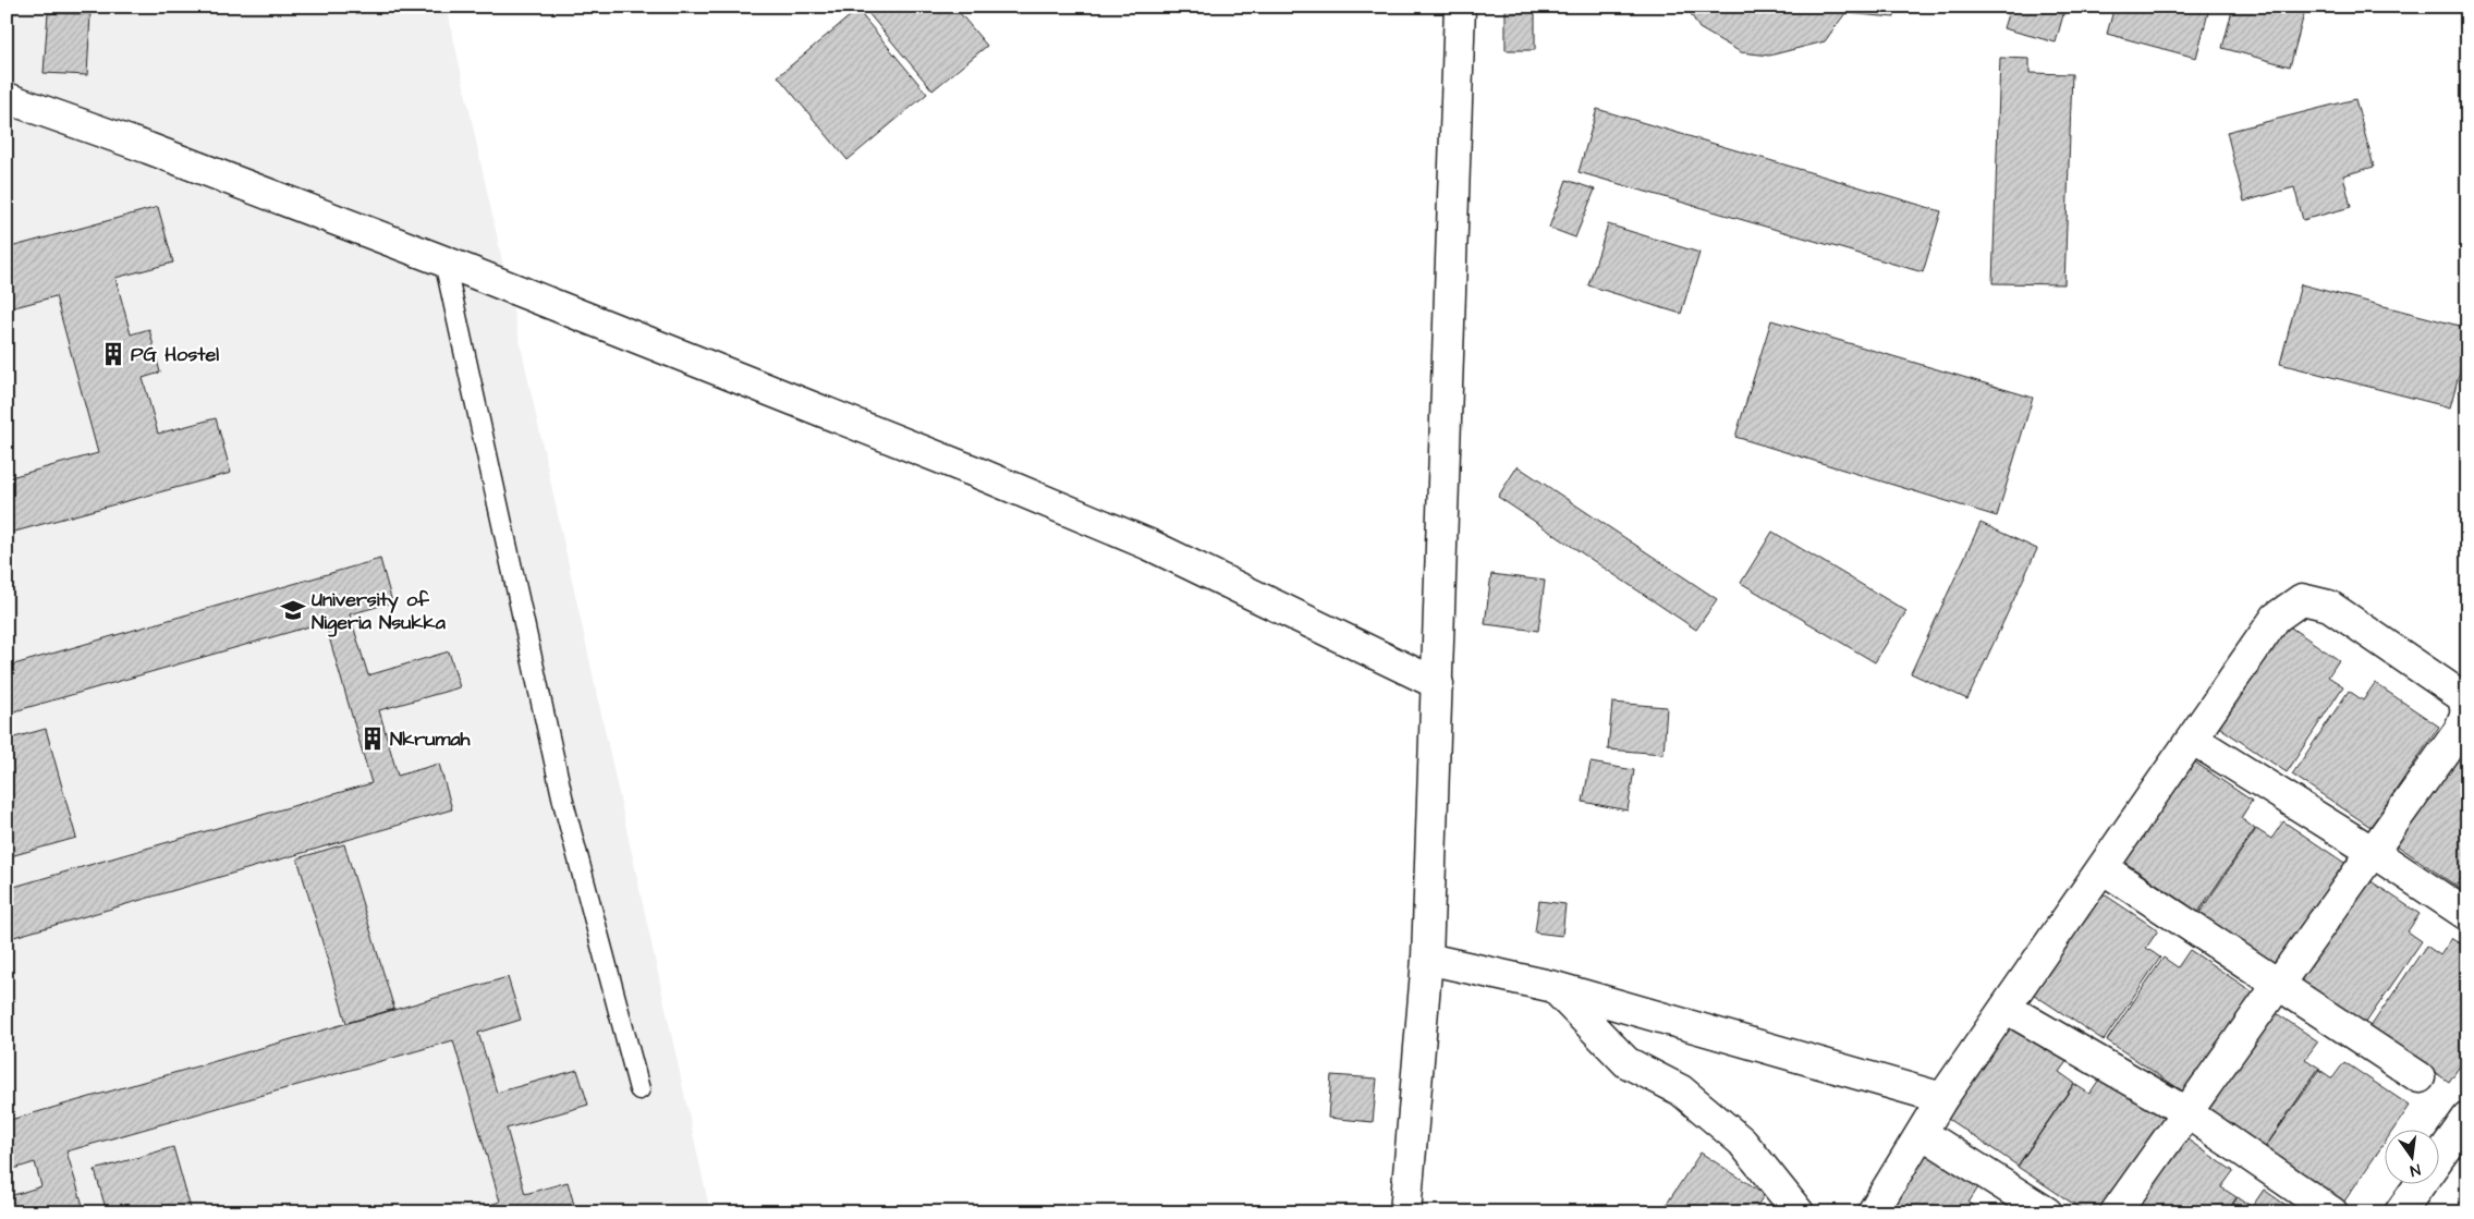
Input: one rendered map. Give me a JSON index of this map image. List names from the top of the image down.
{
  "places": {
    "building": ["PG Hostel", "Nkrumah"],
    "school or university": ["University of Nigeria Nsukka"]
  },
  "north": "bottom"
}
